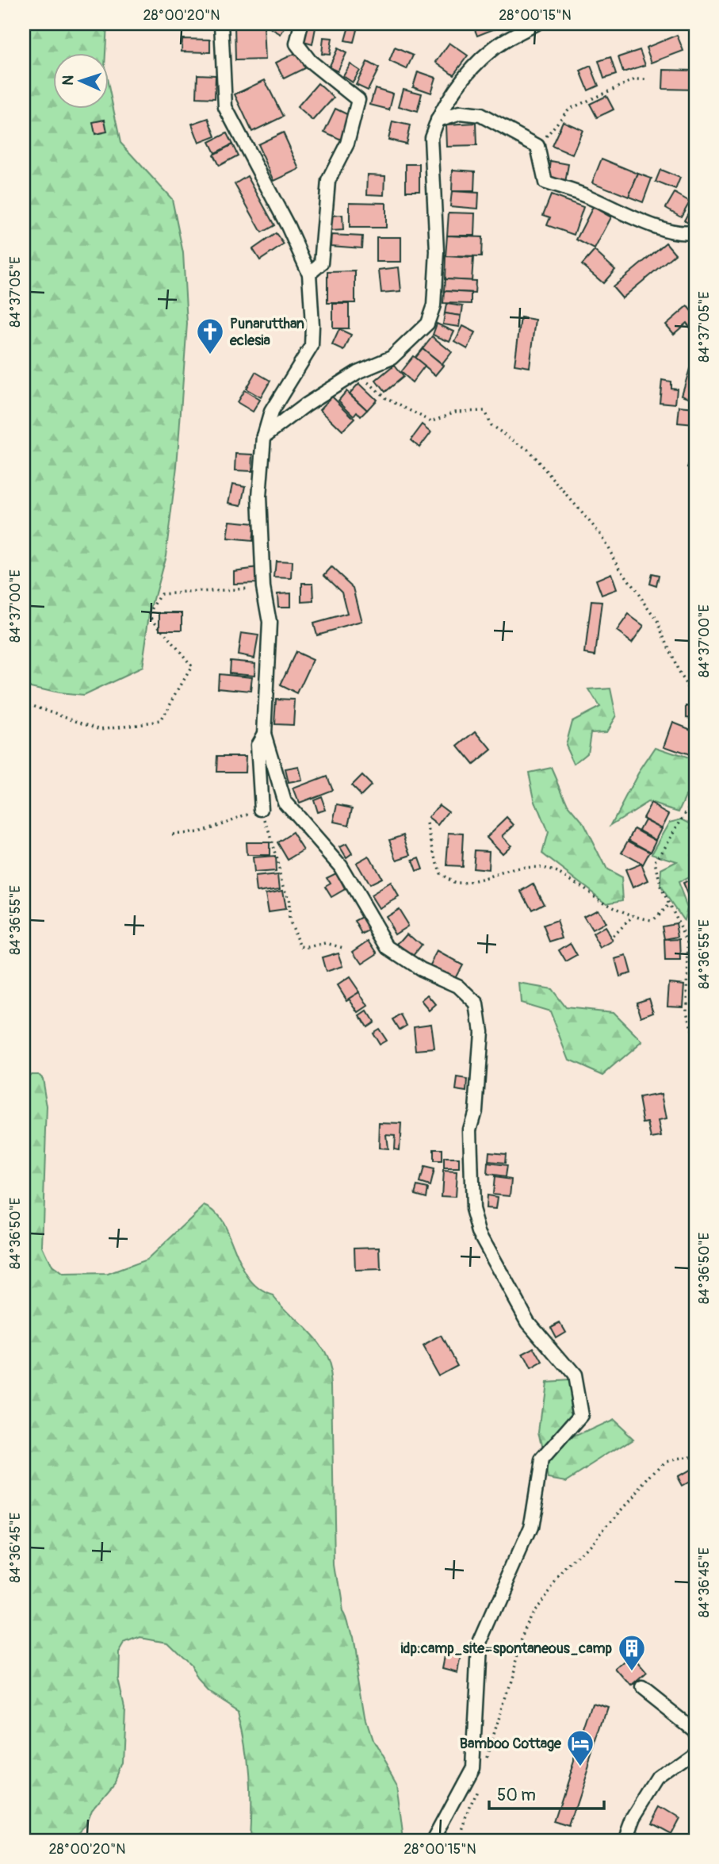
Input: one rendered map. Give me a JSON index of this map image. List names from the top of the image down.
{
  "places": {
    "church": ["Punarutthan eclesia"],
    "building": ["idp:camp_site=spontaneous_camp"],
    "hotel": ["Bamboo Cottage"]
  },
  "scale_bar": "50 m",
  "north": "left",
  "coordinates": [
    "28°00'20\"N",
    "28°00'15\"N",
    "84°37'05\"E",
    "84°37'00\"E",
    "84°36'55\"E",
    "84°36'50\"E",
    "84°36'45\"E"
  ]
}
